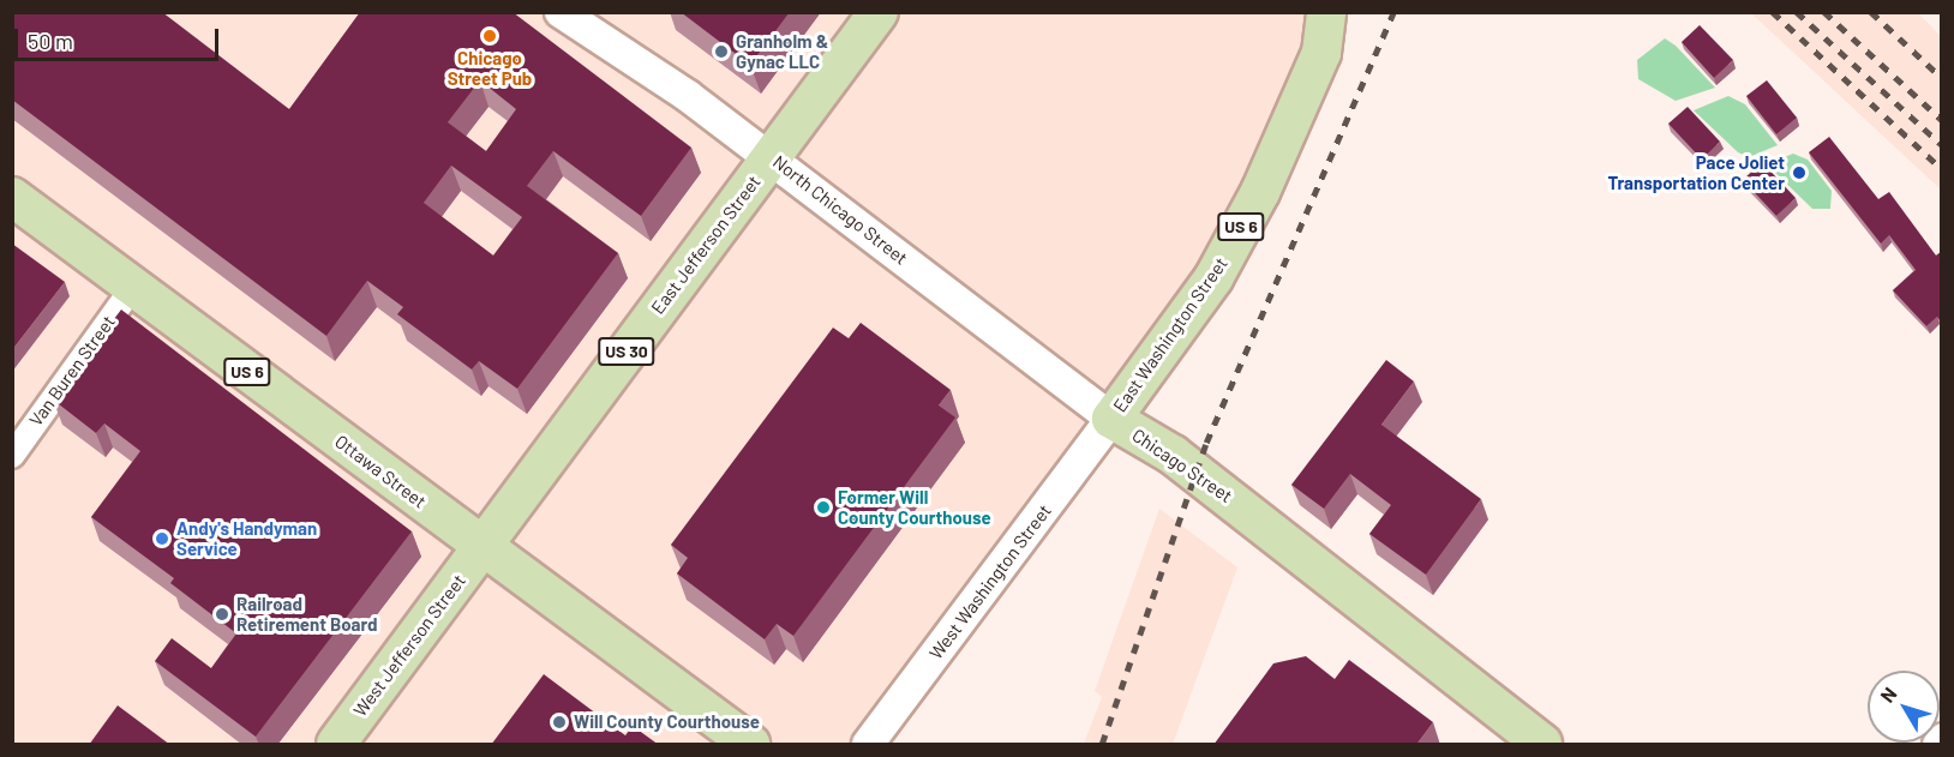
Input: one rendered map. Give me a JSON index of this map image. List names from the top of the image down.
{
  "streets": {
    "main road": [
      "US 6",
      "East Jefferson Street",
      "East Washington Street",
      "US 30",
      "Chicago Street",
      "Ottawa Street",
      "West Jefferson Street"
    ],
    "street": ["North Chicago Street", "Van Buren Street", "West Washington Street"]
  },
  "crossings": [
    ["North Chicago Street", "East Jefferson Street"],
    ["North Chicago Street", "East Washington Street"],
    ["North Chicago Street", "Chicago Street"],
    ["North Chicago Street", "West Washington Street"],
    ["East Jefferson Street", "Ottawa Street"],
    ["East Jefferson Street", "West Jefferson Street"],
    ["East Washington Street", "Chicago Street"],
    ["East Washington Street", "West Washington Street"],
    ["Van Buren Street", "Ottawa Street"],
    ["Chicago Street", "West Washington Street"],
    ["Ottawa Street", "West Jefferson Street"]
  ],
  "places": [
    "Chicago Street Pub",
    "Granholm & Gynac LLC",
    "Pace Joliet Transportation Center",
    "Former Will County Courthouse",
    "Andy's Handyman Service",
    "Railroad Retirement Board",
    "Will County Courthouse"
  ],
  "scale_bar": "50 m",
  "north": "top left"
}
